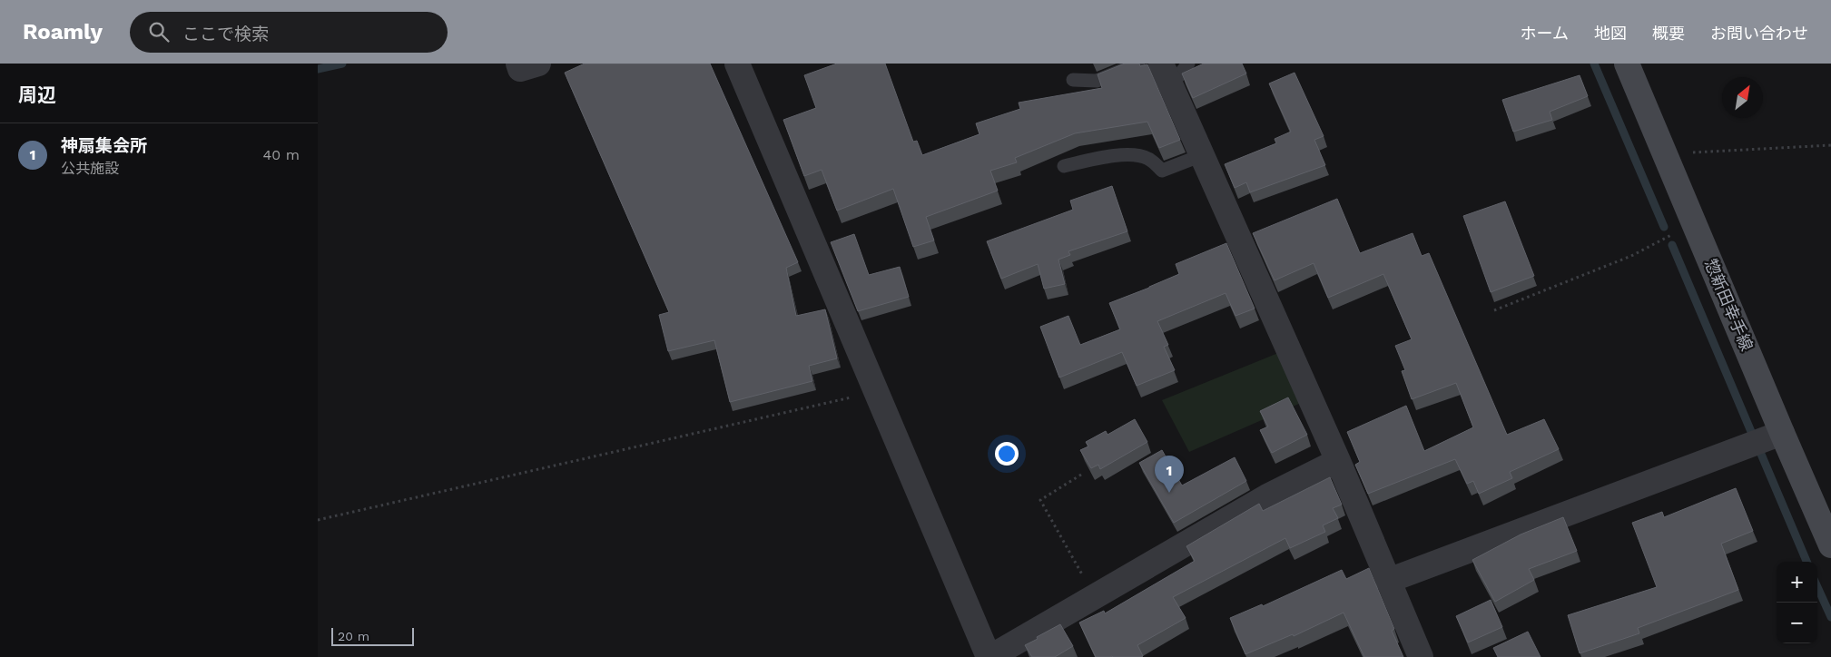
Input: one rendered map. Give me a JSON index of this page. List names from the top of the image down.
{
  "streets": {
    "main road": ["惣新田幸手線"]
  },
  "scale_bar": "20 m",
  "north": "top right",
  "page": {
    "header": "Roamly",
    "search": "ここで検索",
    "nav": [
      "ホーム",
      "地図",
      "概要",
      "お問い合わせ"
    ],
    "heading": "周辺",
    "list": [
      {
        "mark": "1",
        "name": "神扇集会所",
        "note": "公共施設",
        "value": "40 m"
      }
    ],
    "pins": "1",
    "map_buttons": ["+", "−"],
    "scale": "20 m"
  }
}
